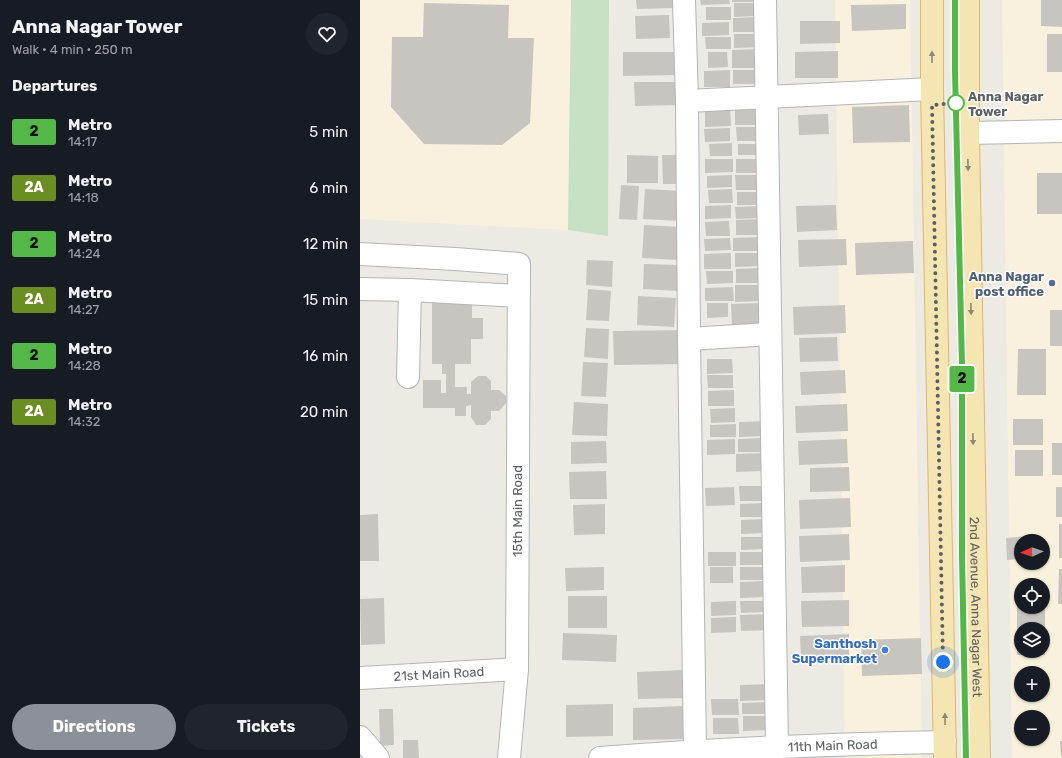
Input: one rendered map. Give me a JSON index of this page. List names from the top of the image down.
{
  "streets": {
    "main road": ["2nd Avenue, Anna Nagar West"],
    "street": ["15th Main Road", "21st Main Road", "11th Main Road"]
  },
  "crossings": [
    ["15th Main Road", "21st Main Road"]
  ],
  "places": ["Anna Nagar Tower", "Anna Nagar post office", "Santhosh Supermarket"],
  "lines": ["metro line 2"],
  "north": "left",
  "page": {
    "heading": [
      ["Anna Nagar Tower", "Walk · 4 min · 250 m"],
      "Departures"
    ],
    "on_map": "2",
    "list": [
      {
        "mark": "2",
        "name": "Metro",
        "note": "14:17",
        "value": "5 min"
      },
      {
        "mark": "2A",
        "name": "Metro",
        "note": "14:18",
        "value": "6 min"
      },
      {
        "mark": "2",
        "name": "Metro",
        "note": "14:24",
        "value": "12 min"
      },
      {
        "mark": "2A",
        "name": "Metro",
        "note": "14:27",
        "value": "15 min"
      },
      {
        "mark": "2",
        "name": "Metro",
        "note": "14:28",
        "value": "16 min"
      },
      {
        "mark": "2A",
        "name": "Metro",
        "note": "14:32",
        "value": "20 min"
      }
    ],
    "map_buttons": ["+", "−"],
    "buttons": ["Directions", "Tickets"]
  }
}
